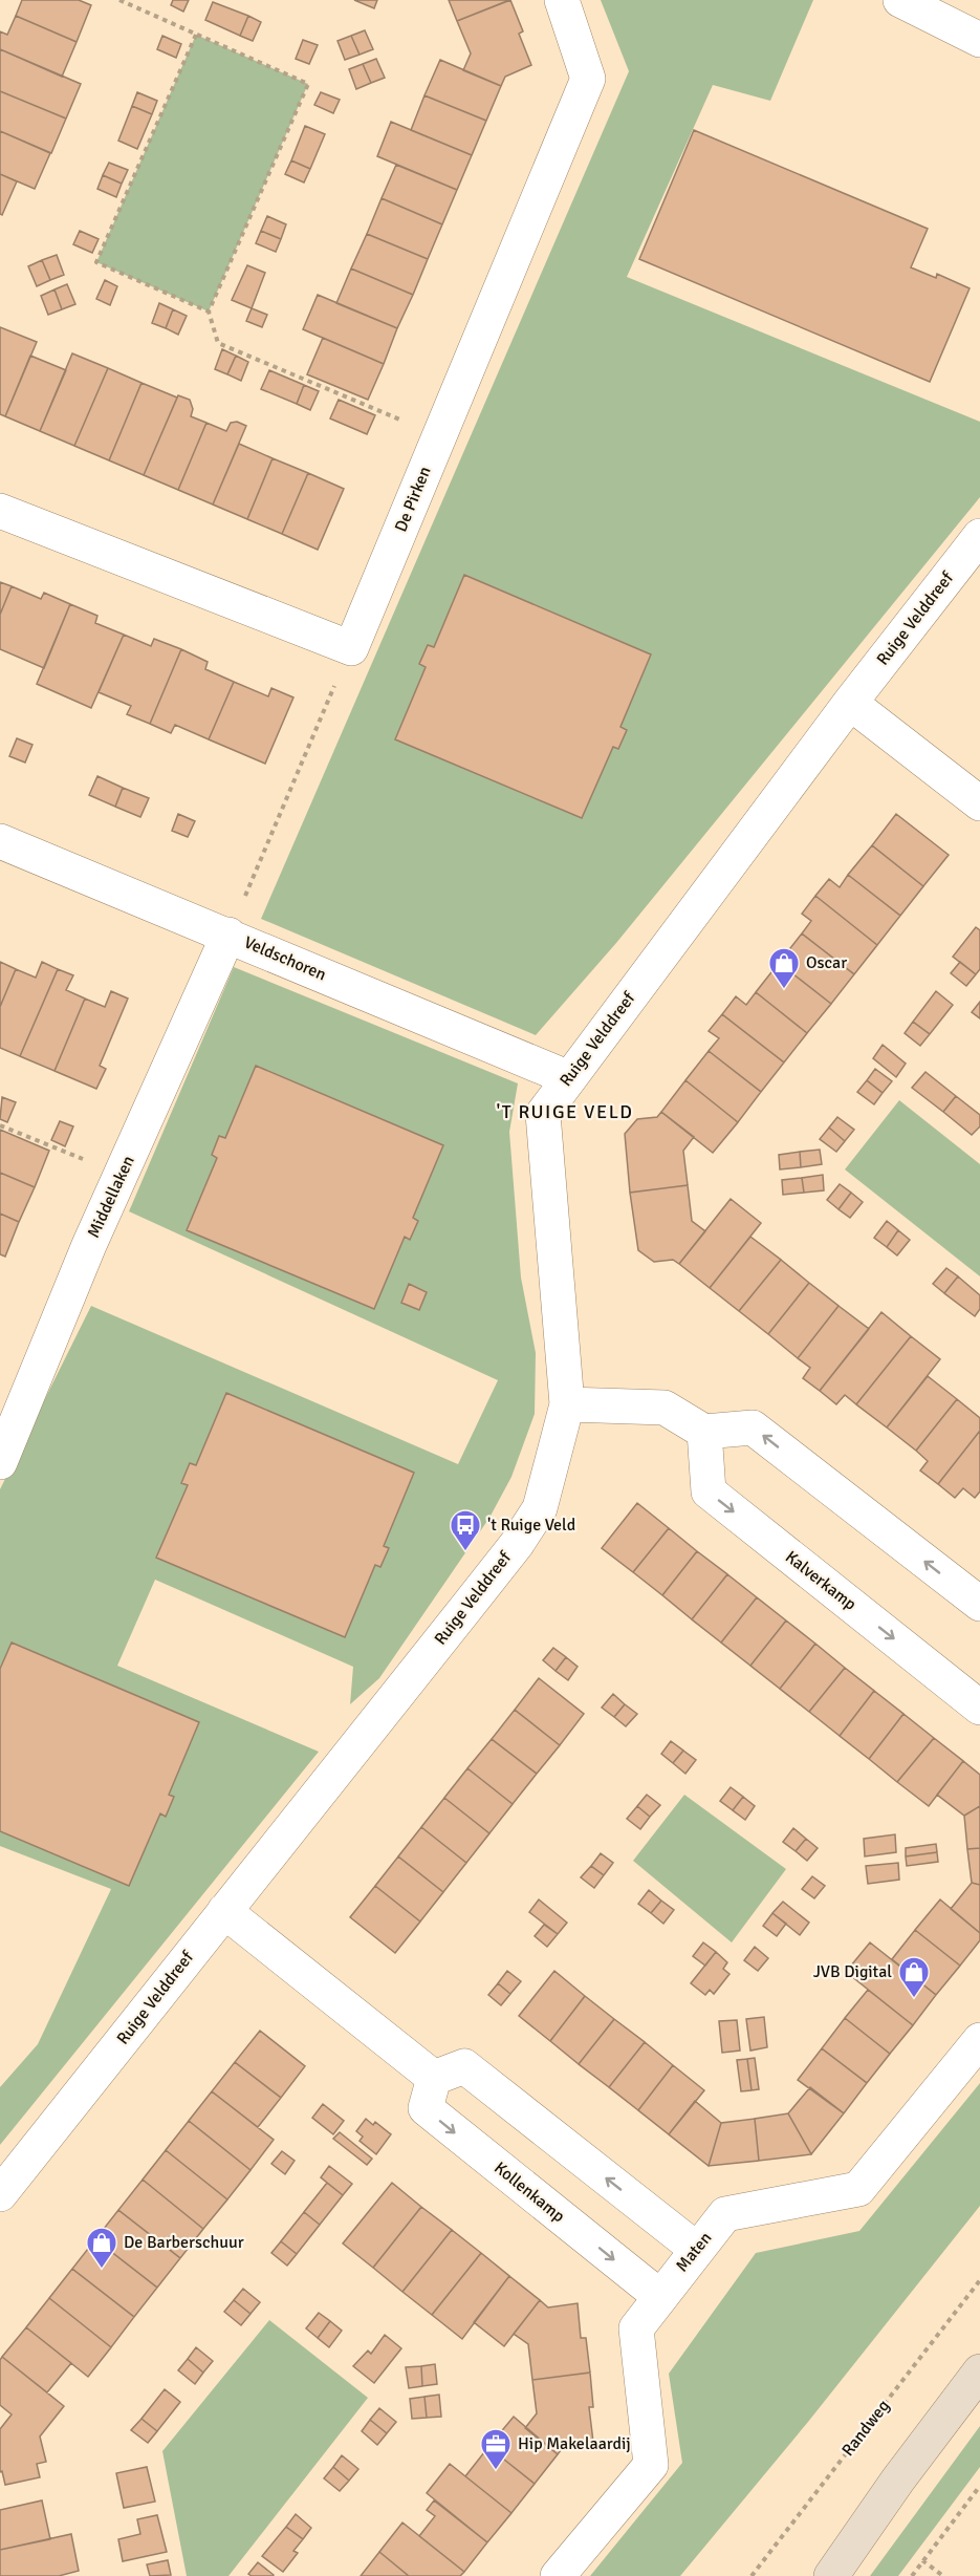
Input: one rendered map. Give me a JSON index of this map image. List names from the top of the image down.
{
  "streets": {
    "street": [
      "De Pirken",
      "Ruige Velddreef",
      "Veldschoren",
      "Middellaken",
      "Kalverkamp",
      "Kollenkamp",
      "Maten"
    ],
    "path": ["Randweg"]
  },
  "crossings": [
    ["Ruige Velddreef", "Veldschoren"],
    ["Veldschoren", "Middellaken"],
    ["Kollenkamp", "Maten"]
  ],
  "districts": ["'T RUIGE VELD"],
  "places": {
    "shop": ["Oscar", "JVB Digital", "De Barberschuur"],
    "bus stop": ["'t Ruige Veld"],
    "office": ["Hip Makelaardij"]
  }
}
